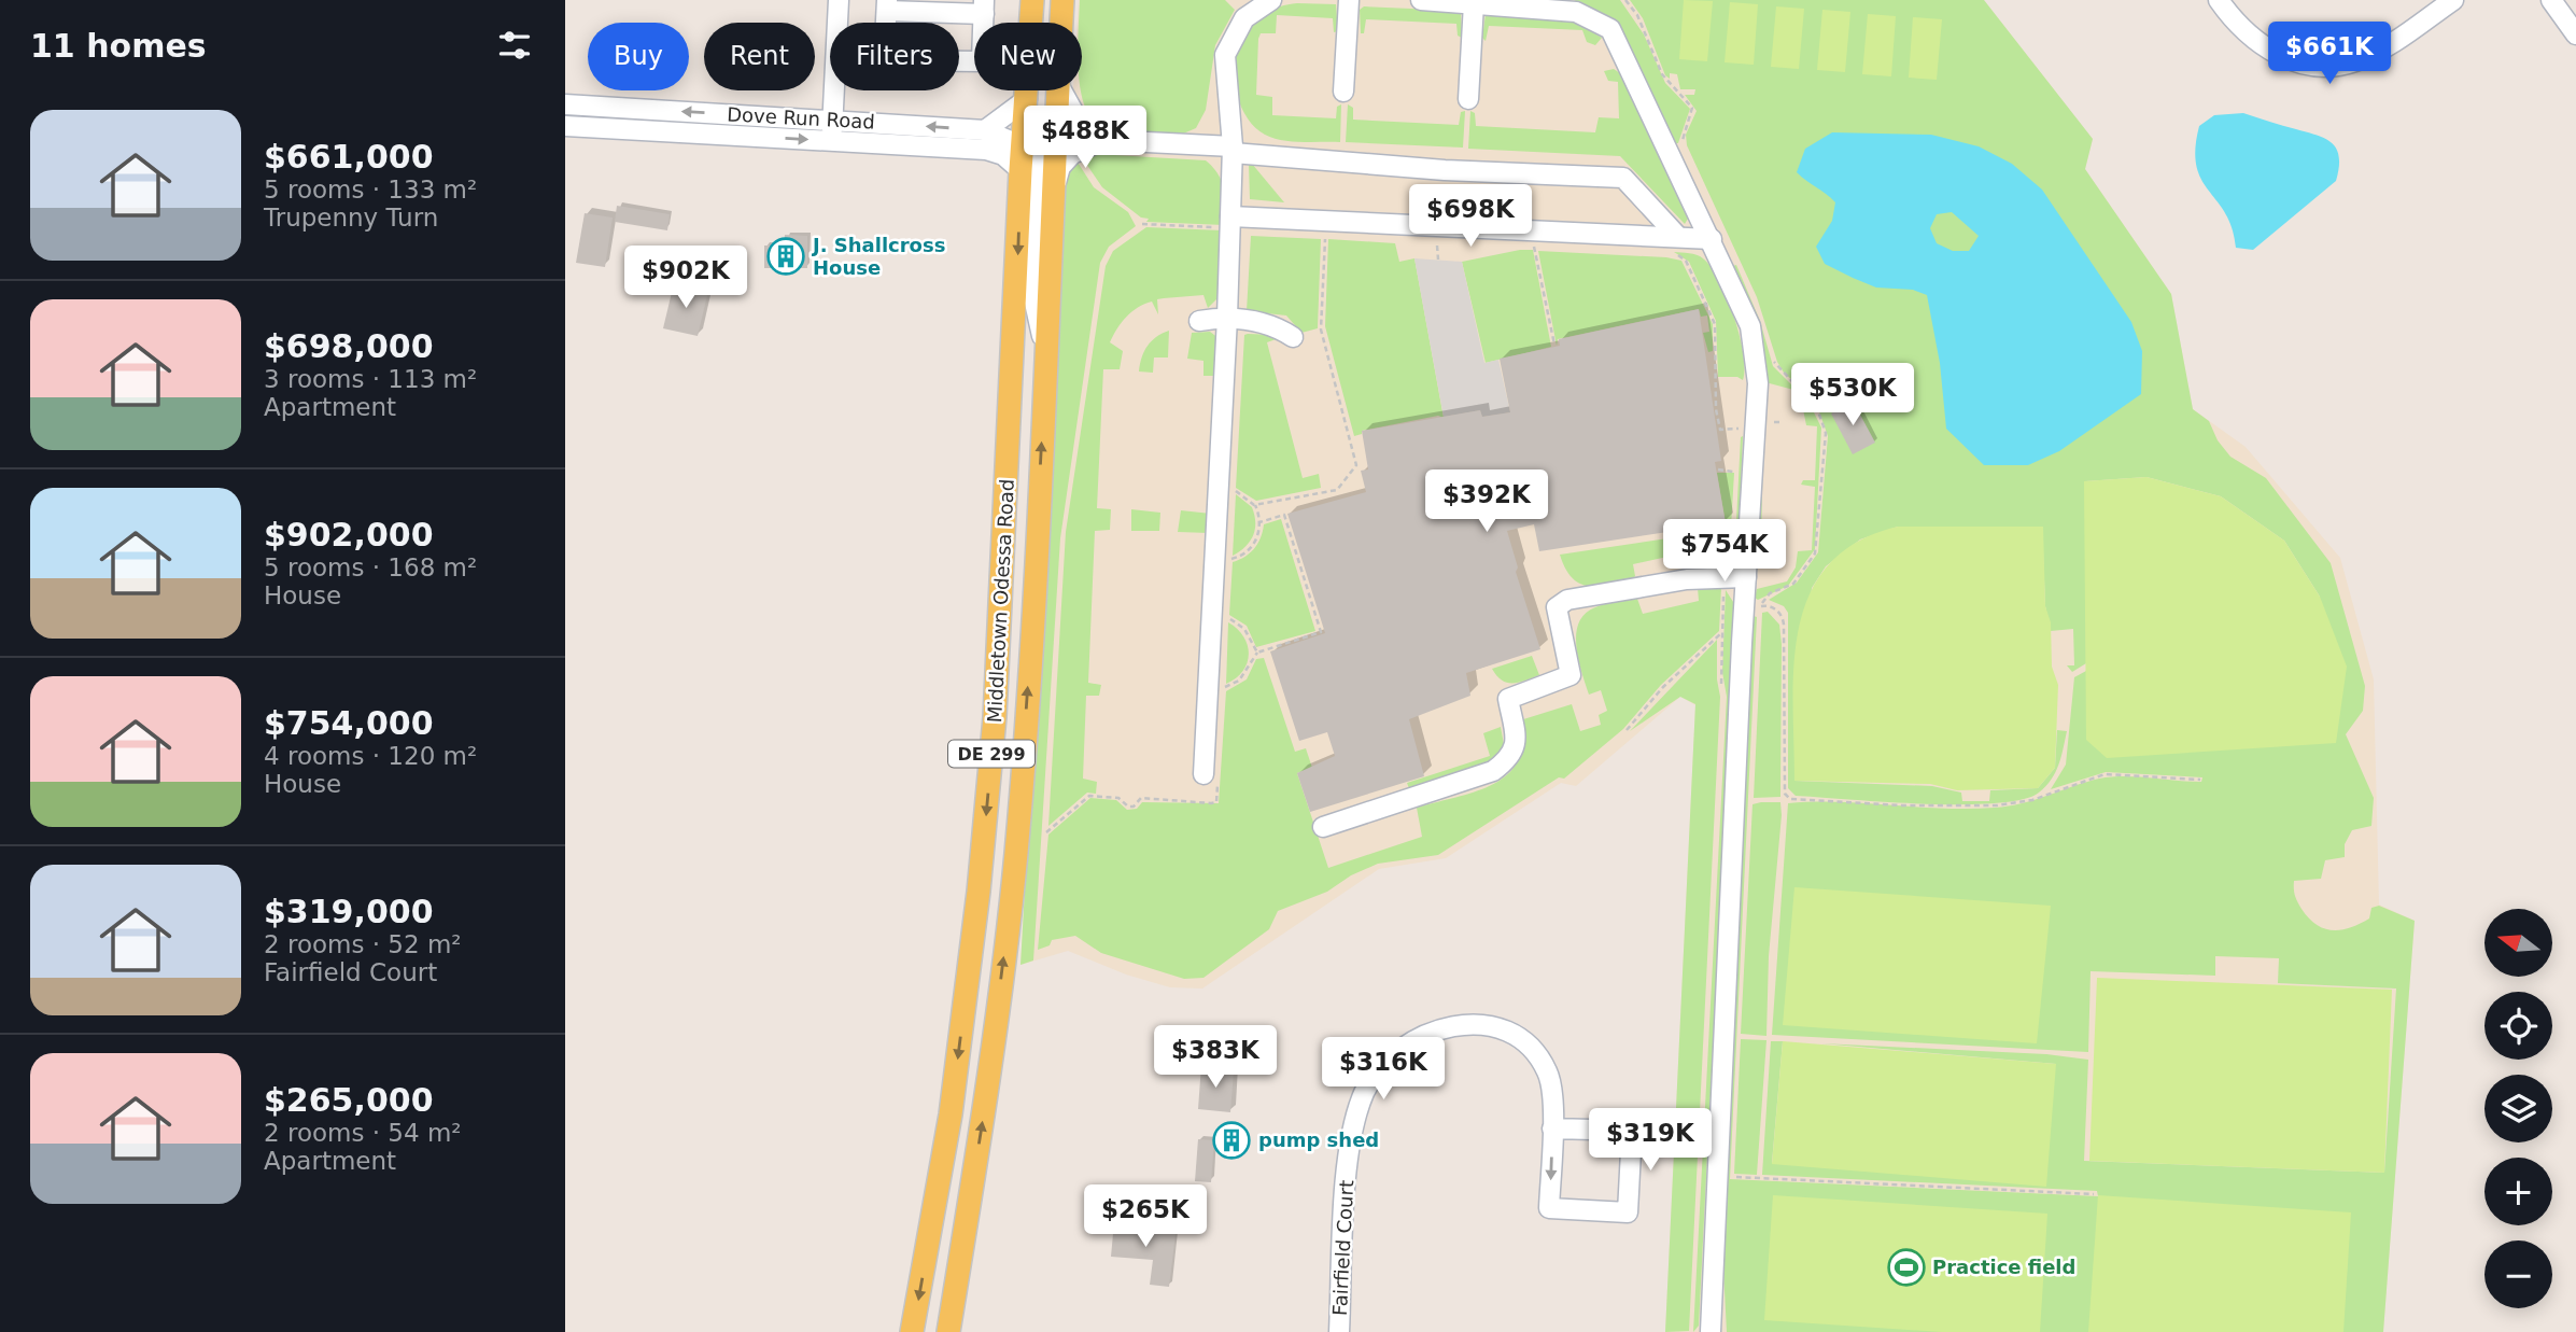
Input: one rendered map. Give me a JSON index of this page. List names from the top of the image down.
{
  "streets": {
    "main road": ["Middletown Odessa Road", "DE 299"],
    "street": ["Dove Run Road", "Fairfield Court"]
  },
  "crossings": [
    ["Dove Run Road", "Middletown Odessa Road"]
  ],
  "places": {
    "building": ["J. Shallcross House", "pump shed"],
    "sports": ["Practice field"]
  },
  "north": "left",
  "page": {
    "heading": "11 homes",
    "price": [
      "$661K",
      "$488K",
      "$698K",
      "$902K",
      "$530K",
      "$392K",
      "$754K",
      "$383K",
      "$316K",
      "$319K",
      "$265K"
    ],
    "chip": [
      "Buy",
      "Rent",
      "Filters",
      "New"
    ],
    "list": [
      {
        "name": "$661,000",
        "note": "5 rooms · 133 m² · Trupenny Turn"
      },
      {
        "name": "$698,000",
        "note": "3 rooms · 113 m² · Apartment"
      },
      {
        "name": "$902,000",
        "note": "5 rooms · 168 m² · House"
      },
      {
        "name": "$754,000",
        "note": "4 rooms · 120 m² · House"
      },
      {
        "name": "$319,000",
        "note": "2 rooms · 52 m² · Fairfield Court"
      },
      {
        "name": "$265,000",
        "note": "2 rooms · 54 m² · Apartment"
      }
    ],
    "map_buttons": ["+", "−"]
  }
}
